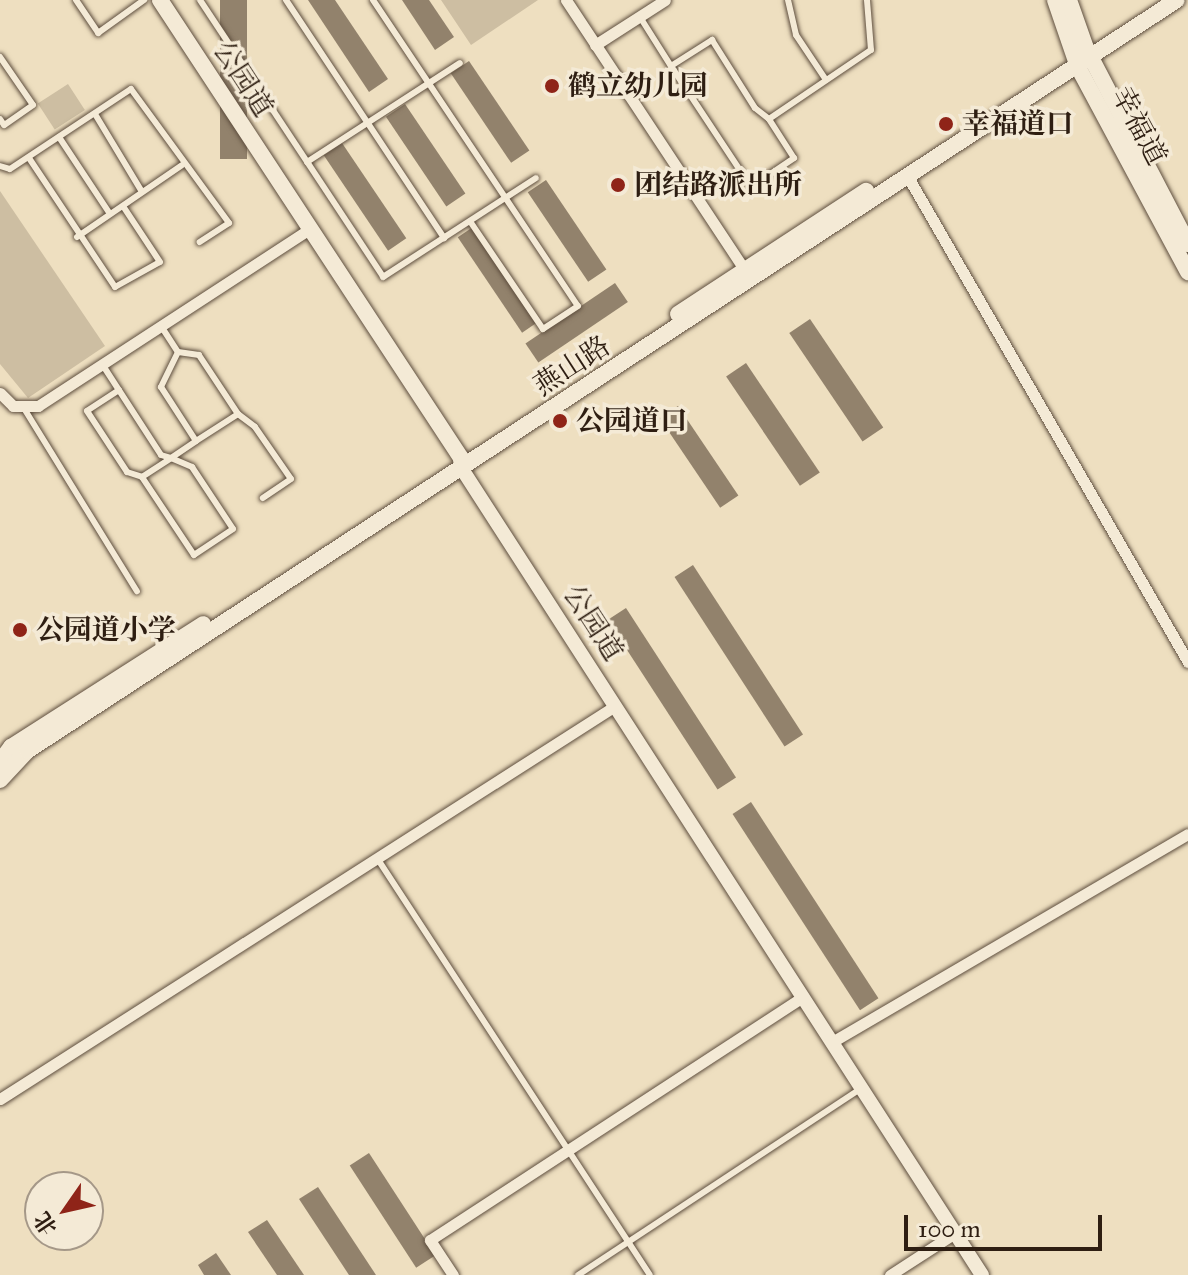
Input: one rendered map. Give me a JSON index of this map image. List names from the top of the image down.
{
  "streets": {
    "main road": ["公园道", "幸福道", "燕山路"]
  },
  "crossings": [
    ["公园道", "燕山路"],
    ["幸福道", "燕山路"]
  ],
  "places": [
    "鹤立幼儿园",
    "幸福道口",
    "团结路派出所",
    "公园道口",
    "公园道小学"
  ],
  "scale_bar": "100 m",
  "north": "bottom left"
}
